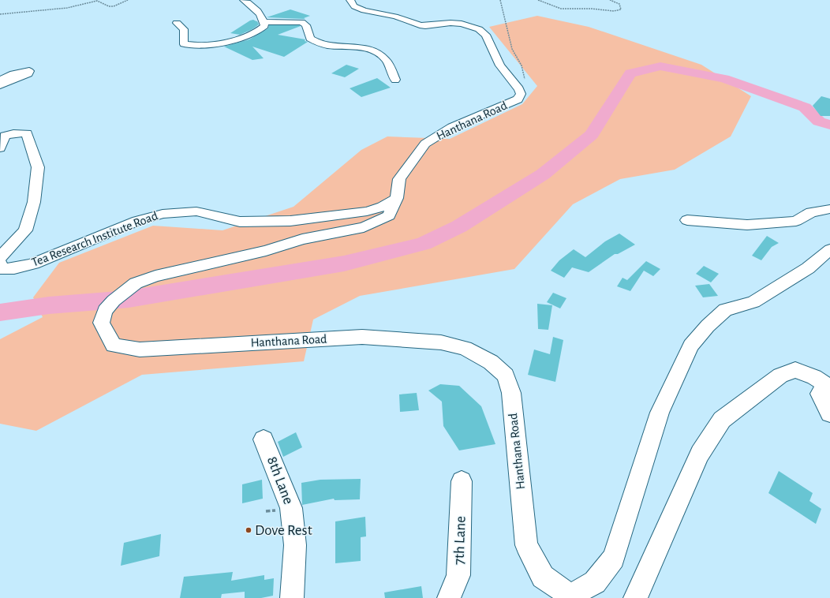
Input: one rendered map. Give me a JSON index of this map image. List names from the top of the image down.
{
  "streets": {
    "street": [
      "Hanthana Road",
      "Tea Research Institute Road",
      "8th Lane",
      "7th Lane"
    ]
  },
  "crossings": [
    ["Hanthana Road", "Tea Research Institute Road"]
  ],
  "places": ["Dove Rest"]
}
